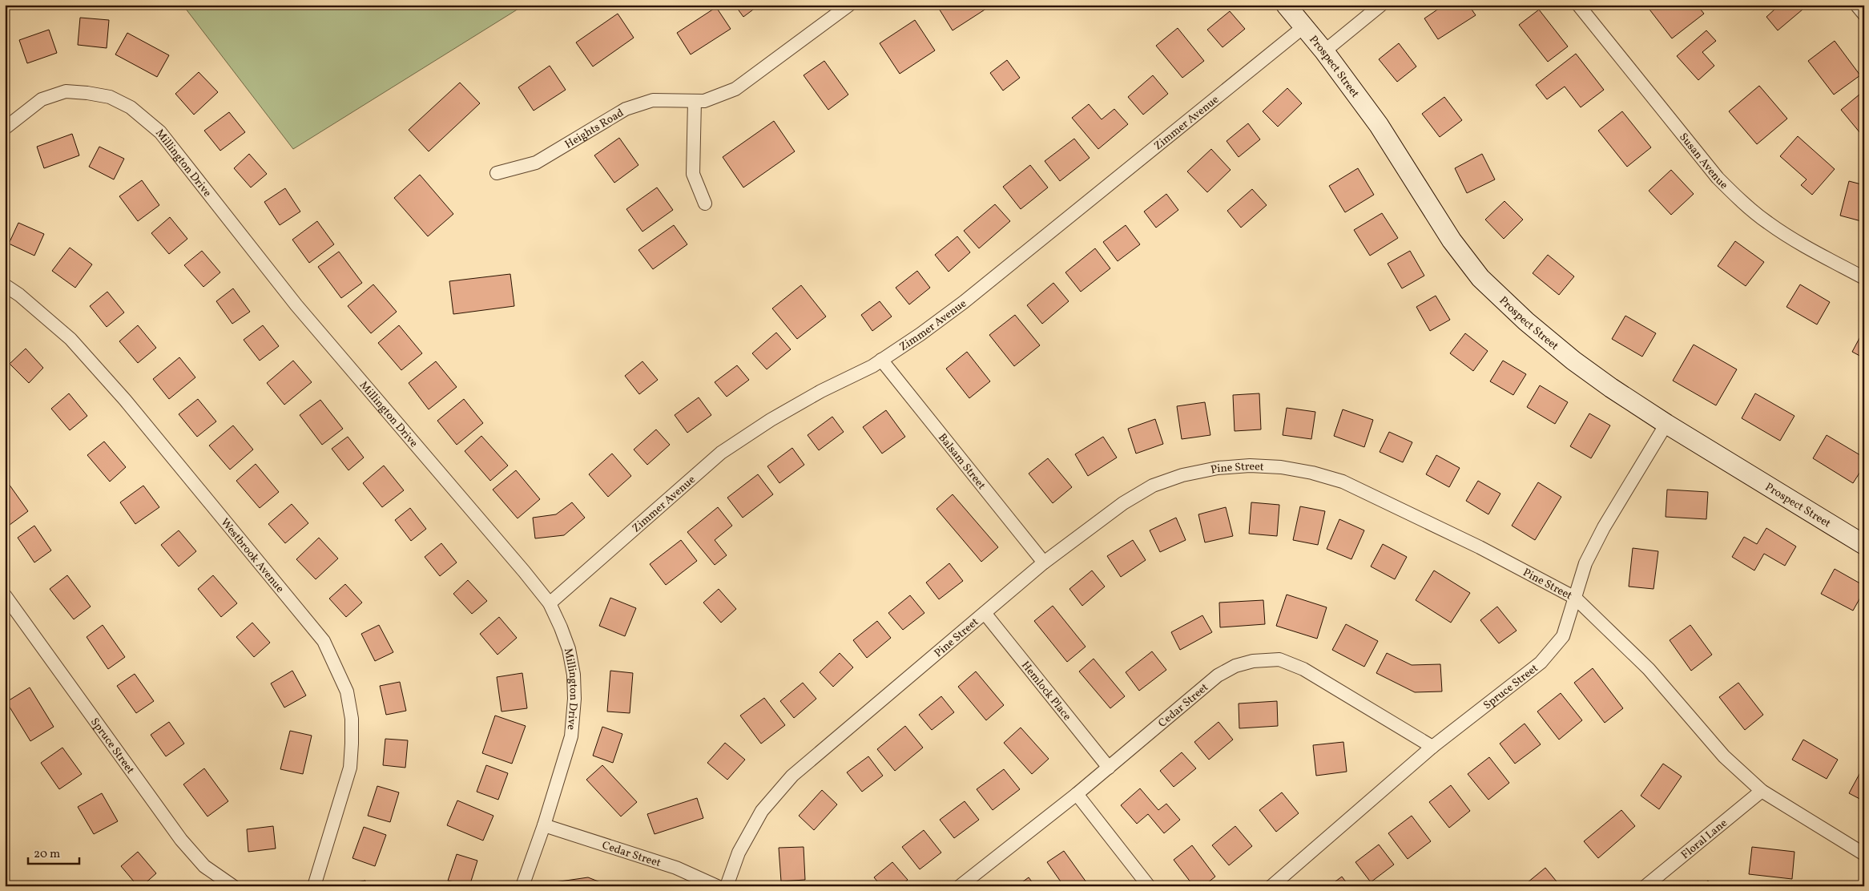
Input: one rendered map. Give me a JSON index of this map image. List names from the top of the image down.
{
  "streets": {
    "main road": ["Prospect Street"],
    "street": [
      "Zimmer Avenue",
      "Heights Road",
      "Susan Avenue",
      "Millington Drive",
      "Balsam Street",
      "Pine Street",
      "Westbrook Avenue",
      "Spruce Street",
      "Hemlock Place",
      "Cedar Street",
      "Floral Lane"
    ]
  },
  "crossings": [
    ["Prospect Street", "Zimmer Avenue"],
    ["Prospect Street", "Spruce Street"],
    ["Zimmer Avenue", "Millington Drive"],
    ["Zimmer Avenue", "Balsam Street"],
    ["Millington Drive", "Cedar Street"],
    ["Balsam Street", "Pine Street"],
    ["Pine Street", "Spruce Street"],
    ["Pine Street", "Hemlock Place"],
    ["Pine Street", "Floral Lane"],
    ["Spruce Street", "Cedar Street"],
    ["Hemlock Place", "Cedar Street"]
  ],
  "scale_bar": "20 m"
}
